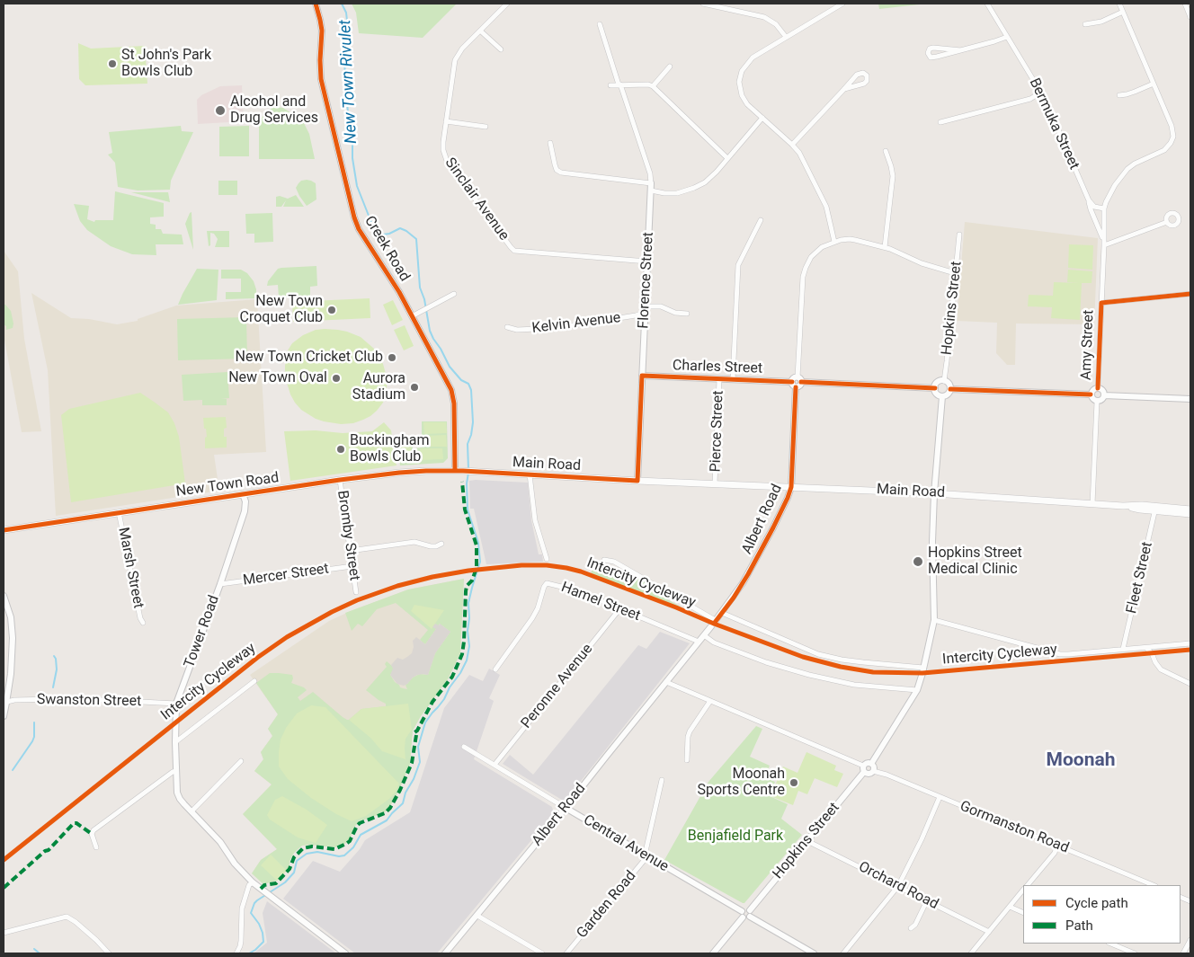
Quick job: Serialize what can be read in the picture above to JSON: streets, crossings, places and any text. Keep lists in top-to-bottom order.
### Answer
{
  "streets": {
    "main road": ["Main Road", "New Town Road"],
    "street": [
      "Bermuka Street",
      "Sinclair Avenue",
      "Creek Road",
      "Florence Street",
      "Hopkins Street",
      "Kelvin Avenue",
      "Amy Street",
      "Charles Street",
      "Pierce Street",
      "Albert Road",
      "Bromby Street",
      "Marsh Street",
      "Mercer Street",
      "Fleet Street",
      "Hamel Street",
      "Tower Road",
      "Peronne Avenue",
      "Swanston Street",
      "Gormanston Road",
      "Central Avenue",
      "Orchard Road",
      "Garden Road"
    ],
    "cycle path": ["Intercity Cycleway"]
  },
  "crossings": [
    ["Bermuka Street", "Amy Street"],
    ["Sinclair Avenue", "Florence Street"],
    ["Creek Road", "Main Road"],
    ["Creek Road", "New Town Road"],
    ["Florence Street", "Kelvin Avenue"],
    ["Florence Street", "Charles Street"],
    ["Florence Street", "Main Road"],
    ["Hopkins Street", "Gormanston Road"],
    ["Hopkins Street", "Orchard Road"],
    ["Amy Street", "Main Road"],
    ["Charles Street", "Pierce Street"],
    ["Charles Street", "Albert Road"],
    ["Pierce Street", "Main Road"],
    ["Main Road", "New Town Road"],
    ["Main Road", "Albert Road"],
    ["Main Road", "Fleet Street"],
    ["New Town Road", "Bromby Street"],
    ["New Town Road", "Marsh Street"],
    ["New Town Road", "Tower Road"],
    ["Albert Road", "Hamel Street"],
    ["Albert Road", "Central Avenue"],
    ["Bromby Street", "Mercer Street"],
    ["Mercer Street", "Tower Road"],
    ["Hamel Street", "Peronne Avenue"],
    ["Tower Road", "Swanston Street"],
    ["Peronne Avenue", "Central Avenue"],
    ["Central Avenue", "Garden Road"]
  ],
  "districts": ["Moonah"],
  "water": ["New Town Rivulet"],
  "parks": ["Benjafield Park"],
  "places": [
    "St John's Park Bowls Club",
    "Alcohol and Drug Services",
    "New Town Croquet Club",
    "New Town Cricket Club",
    "New Town Oval",
    "Aurora Stadium",
    "Buckingham Bowls Club",
    "Hopkins Street Medical Clinic",
    "Moonah Sports Centre"
  ],
  "legend": ["Cycle path", "Path"]
}
